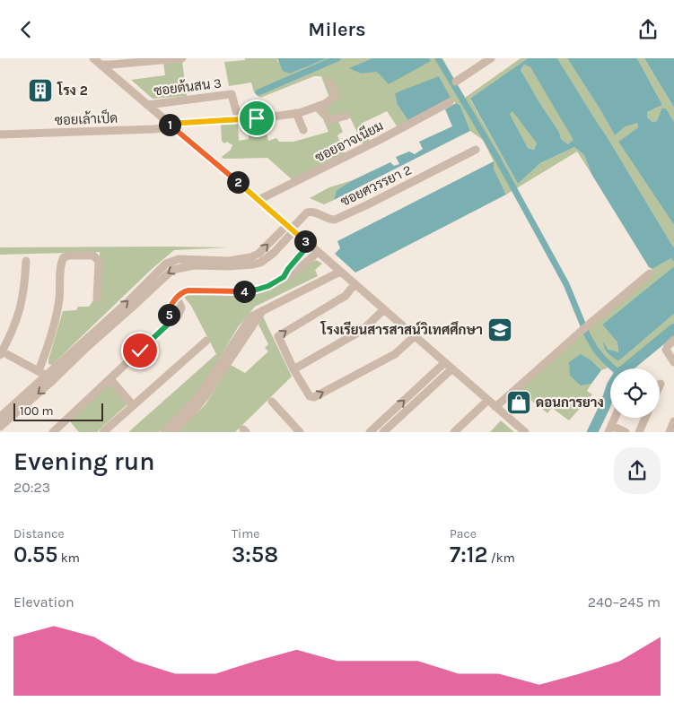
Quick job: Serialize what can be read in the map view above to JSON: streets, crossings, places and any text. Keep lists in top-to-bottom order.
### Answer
{
  "streets": {
    "street": [
      "ซอยต้นสน 3",
      "ซอยเล้าเป็ด",
      "ซอยอาจเนียม",
      "ซอยศวรรยา 2"
    ]
  },
  "crossings": [
    ["ซอยต้นสน 3", "ซอยเล้าเป็ด"]
  ],
  "places": {
    "building": ["โรง 2"],
    "school or university": ["โรงเรียนสารสาสน์วิเทศศึกษา"],
    "shop": ["ดอนการยาง"]
  },
  "scale_bar": "100 m",
  "page": {
    "header": "Milers",
    "pins": [
      "1",
      "2",
      "3",
      "4",
      "5"
    ],
    "scale": "100 m",
    "heading": ["Evening run", "20:23"],
    "stats": [
      ["Distance", "0.55 km"],
      ["Time", "3:58"],
      ["Pace", "7:12 /km"]
    ],
    "chart": ["Elevation", "240–245 m"]
  }
}
